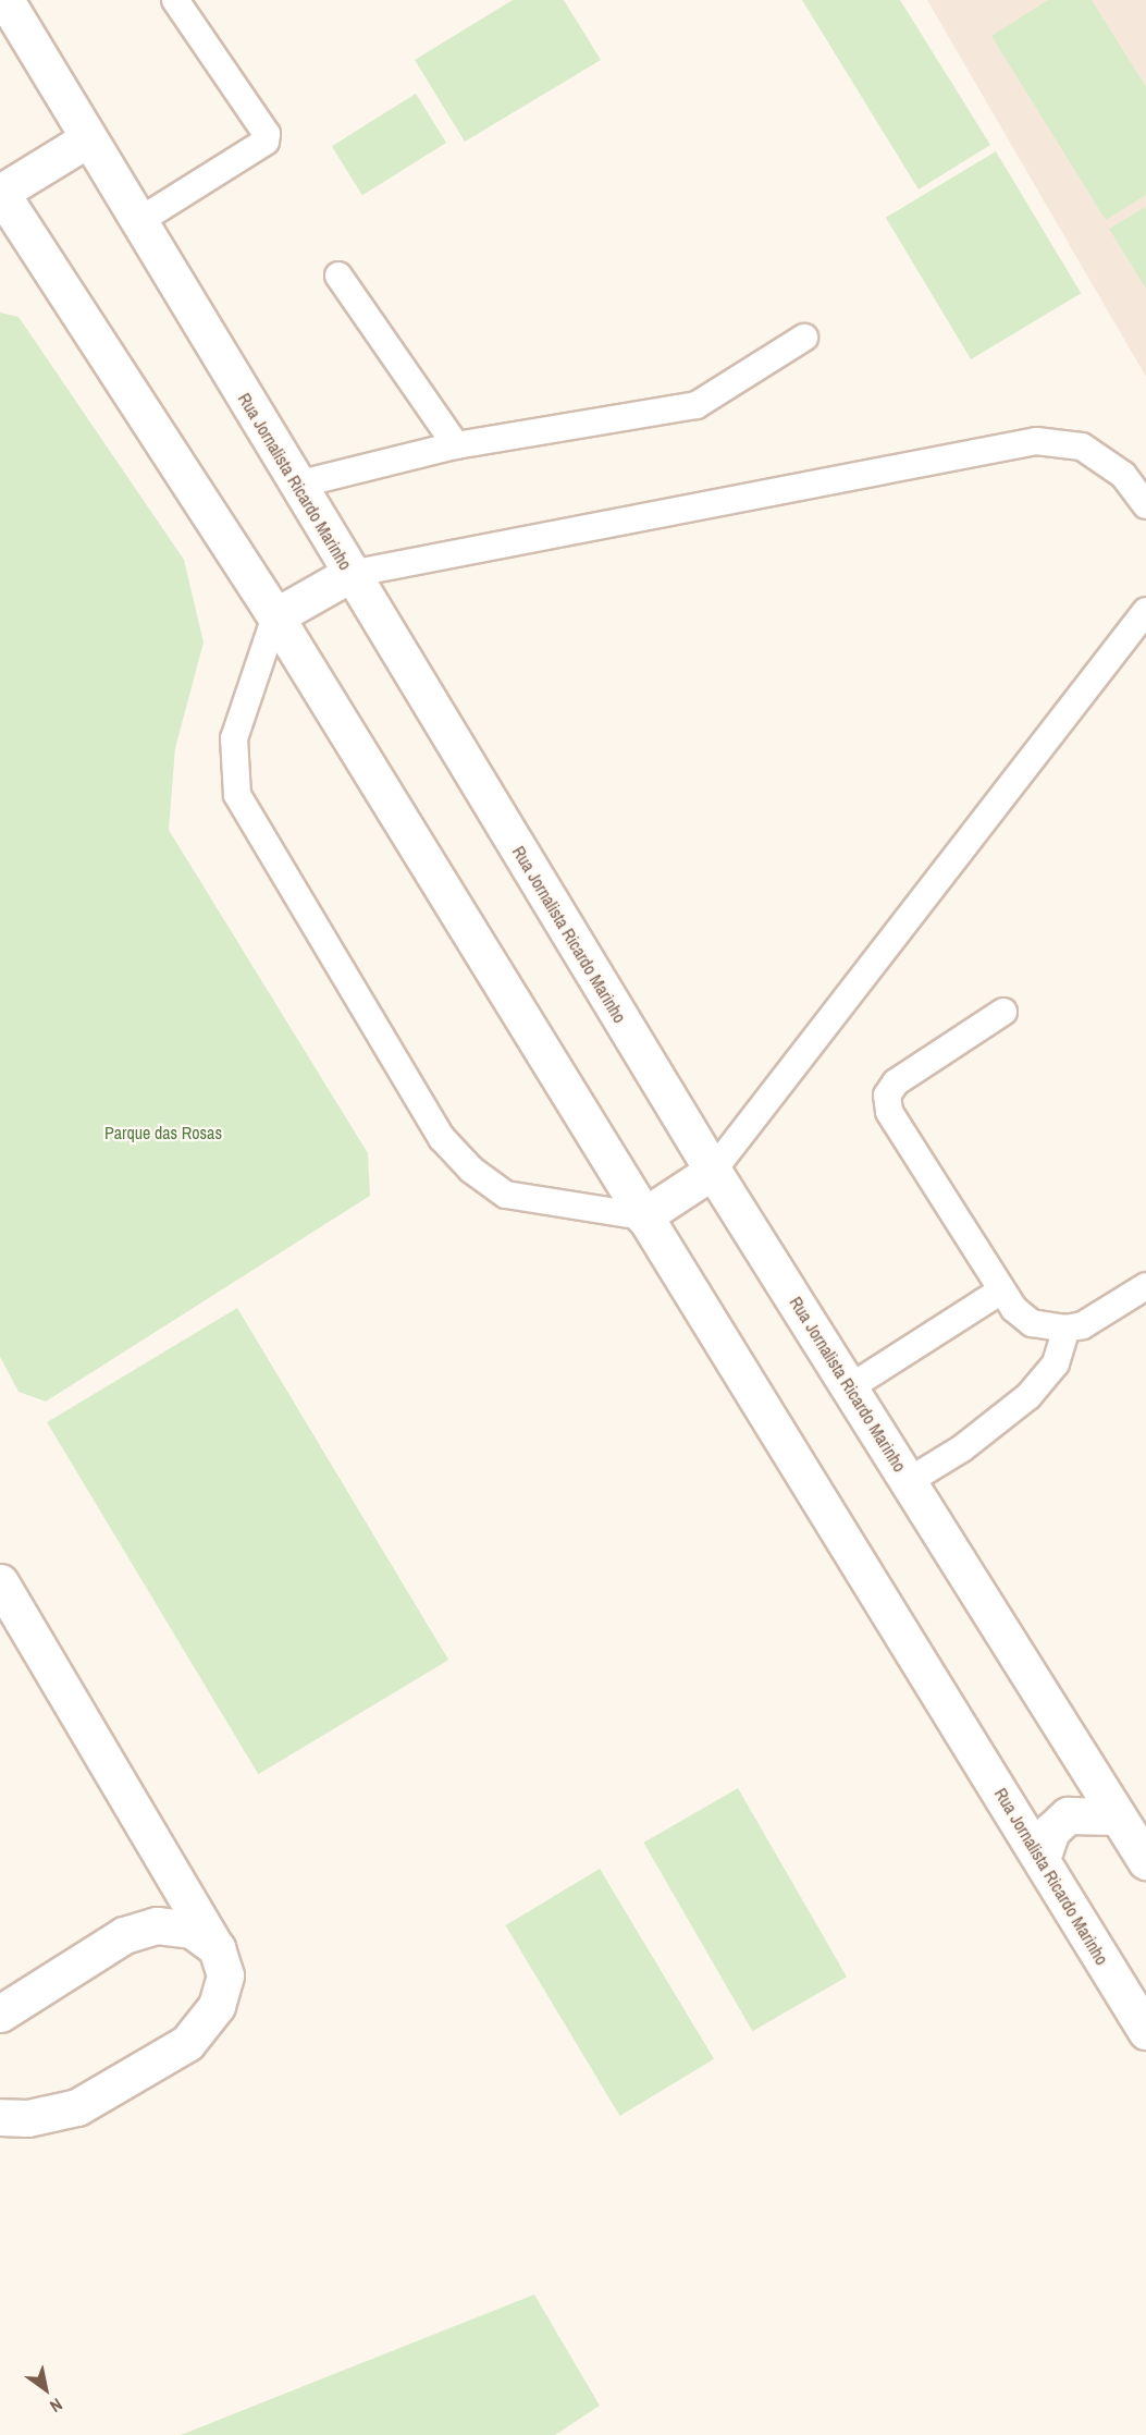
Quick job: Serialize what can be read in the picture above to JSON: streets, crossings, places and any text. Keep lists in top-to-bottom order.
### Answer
{
  "streets": {
    "street": ["Rua Jornalista Ricardo Marinho"]
  },
  "parks": ["Parque das Rosas"],
  "north": "bottom right"
}
